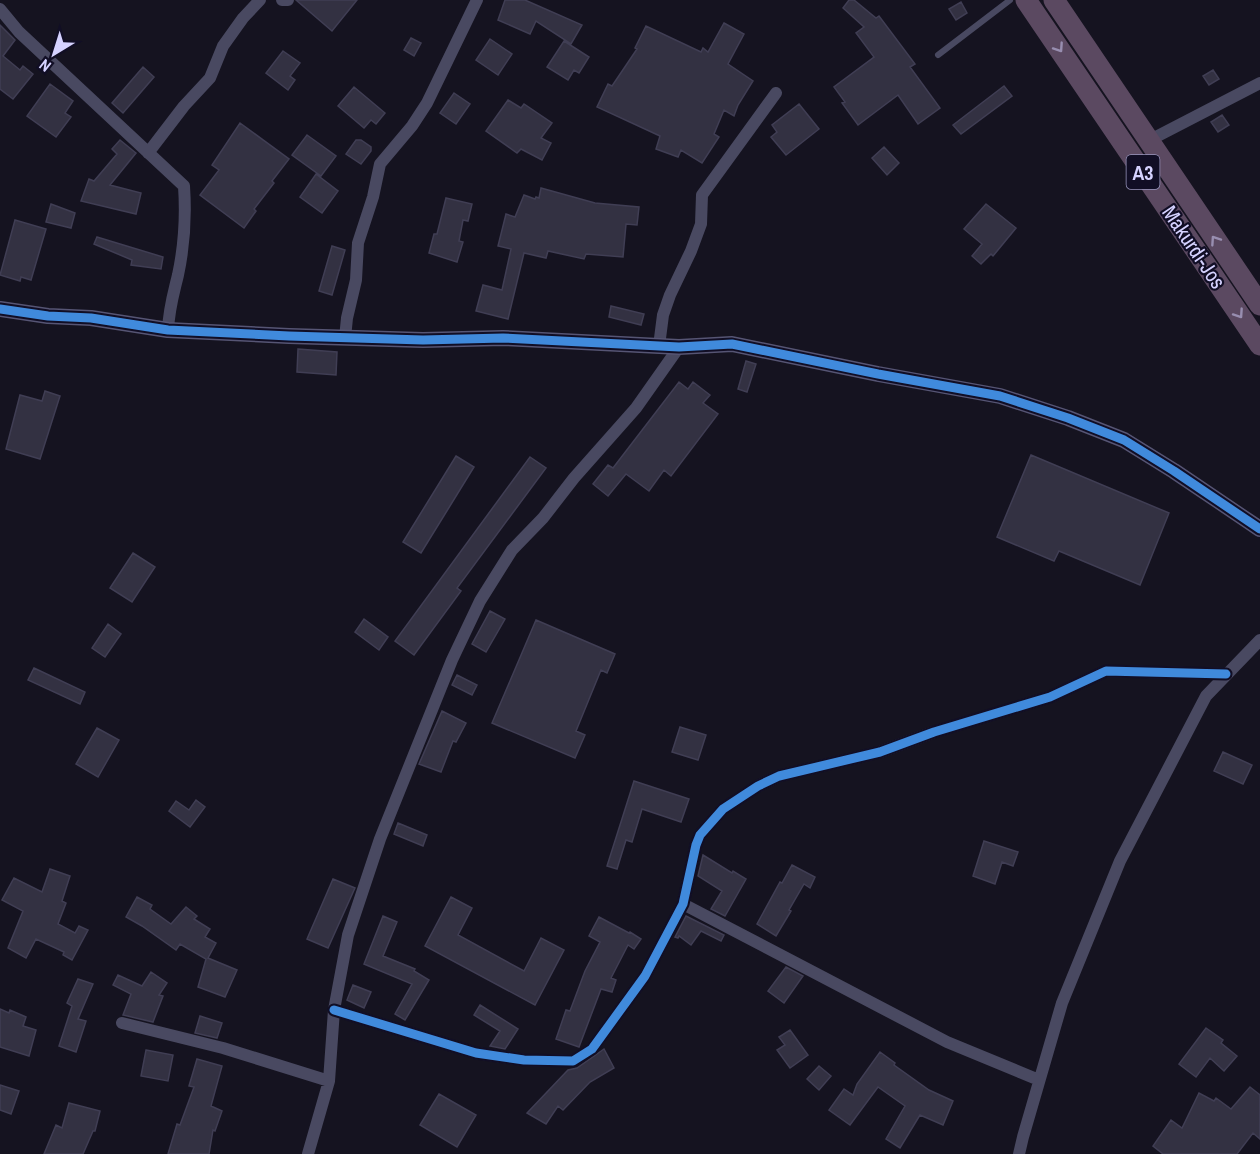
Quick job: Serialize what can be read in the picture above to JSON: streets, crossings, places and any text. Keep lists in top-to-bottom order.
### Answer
{
  "streets": {
    "highway": ["A3", "Makurdi-Jos"]
  },
  "north": "bottom left"
}
